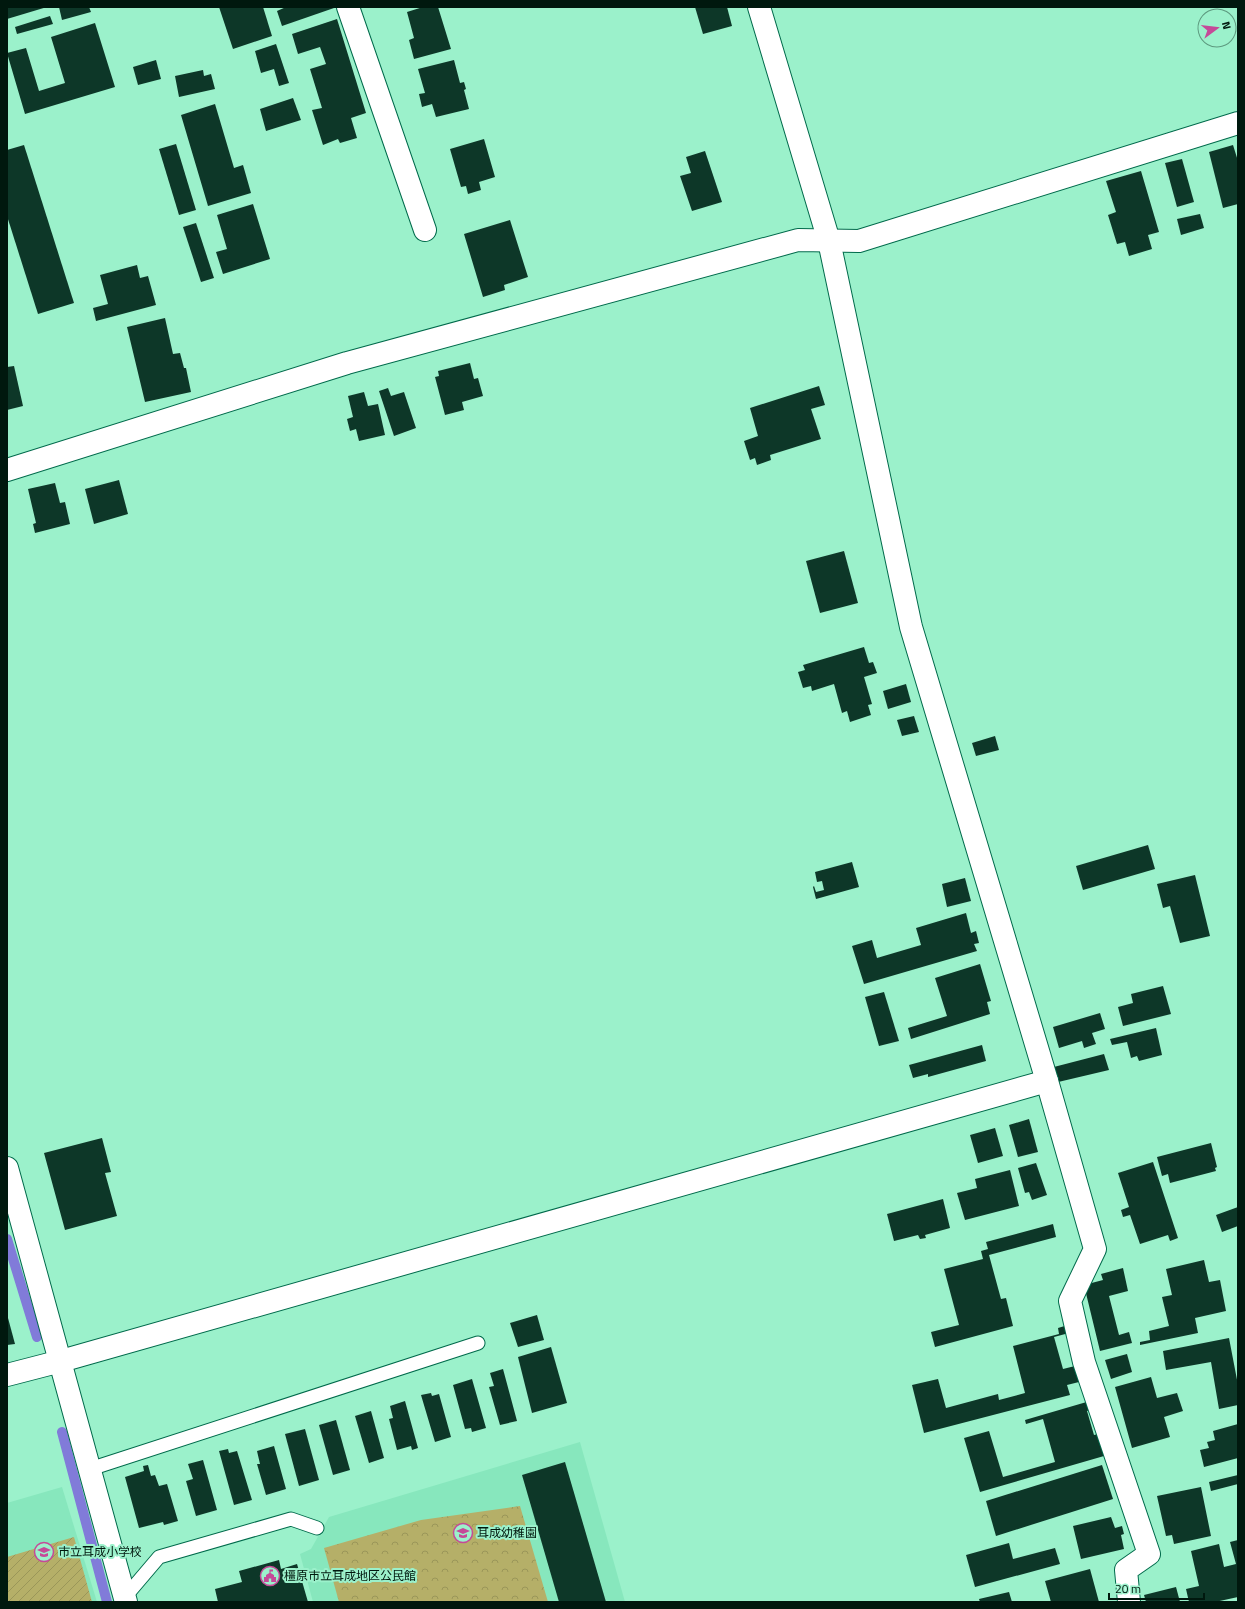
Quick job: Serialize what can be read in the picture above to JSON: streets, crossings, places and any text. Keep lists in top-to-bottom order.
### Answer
{
  "places": {
    "school or university": ["耳成幼稚園", "市立耳成小学校"],
    "public building": ["橿原市立耳成地区公民館"]
  },
  "scale_bar": "20 m",
  "north": "right"
}
